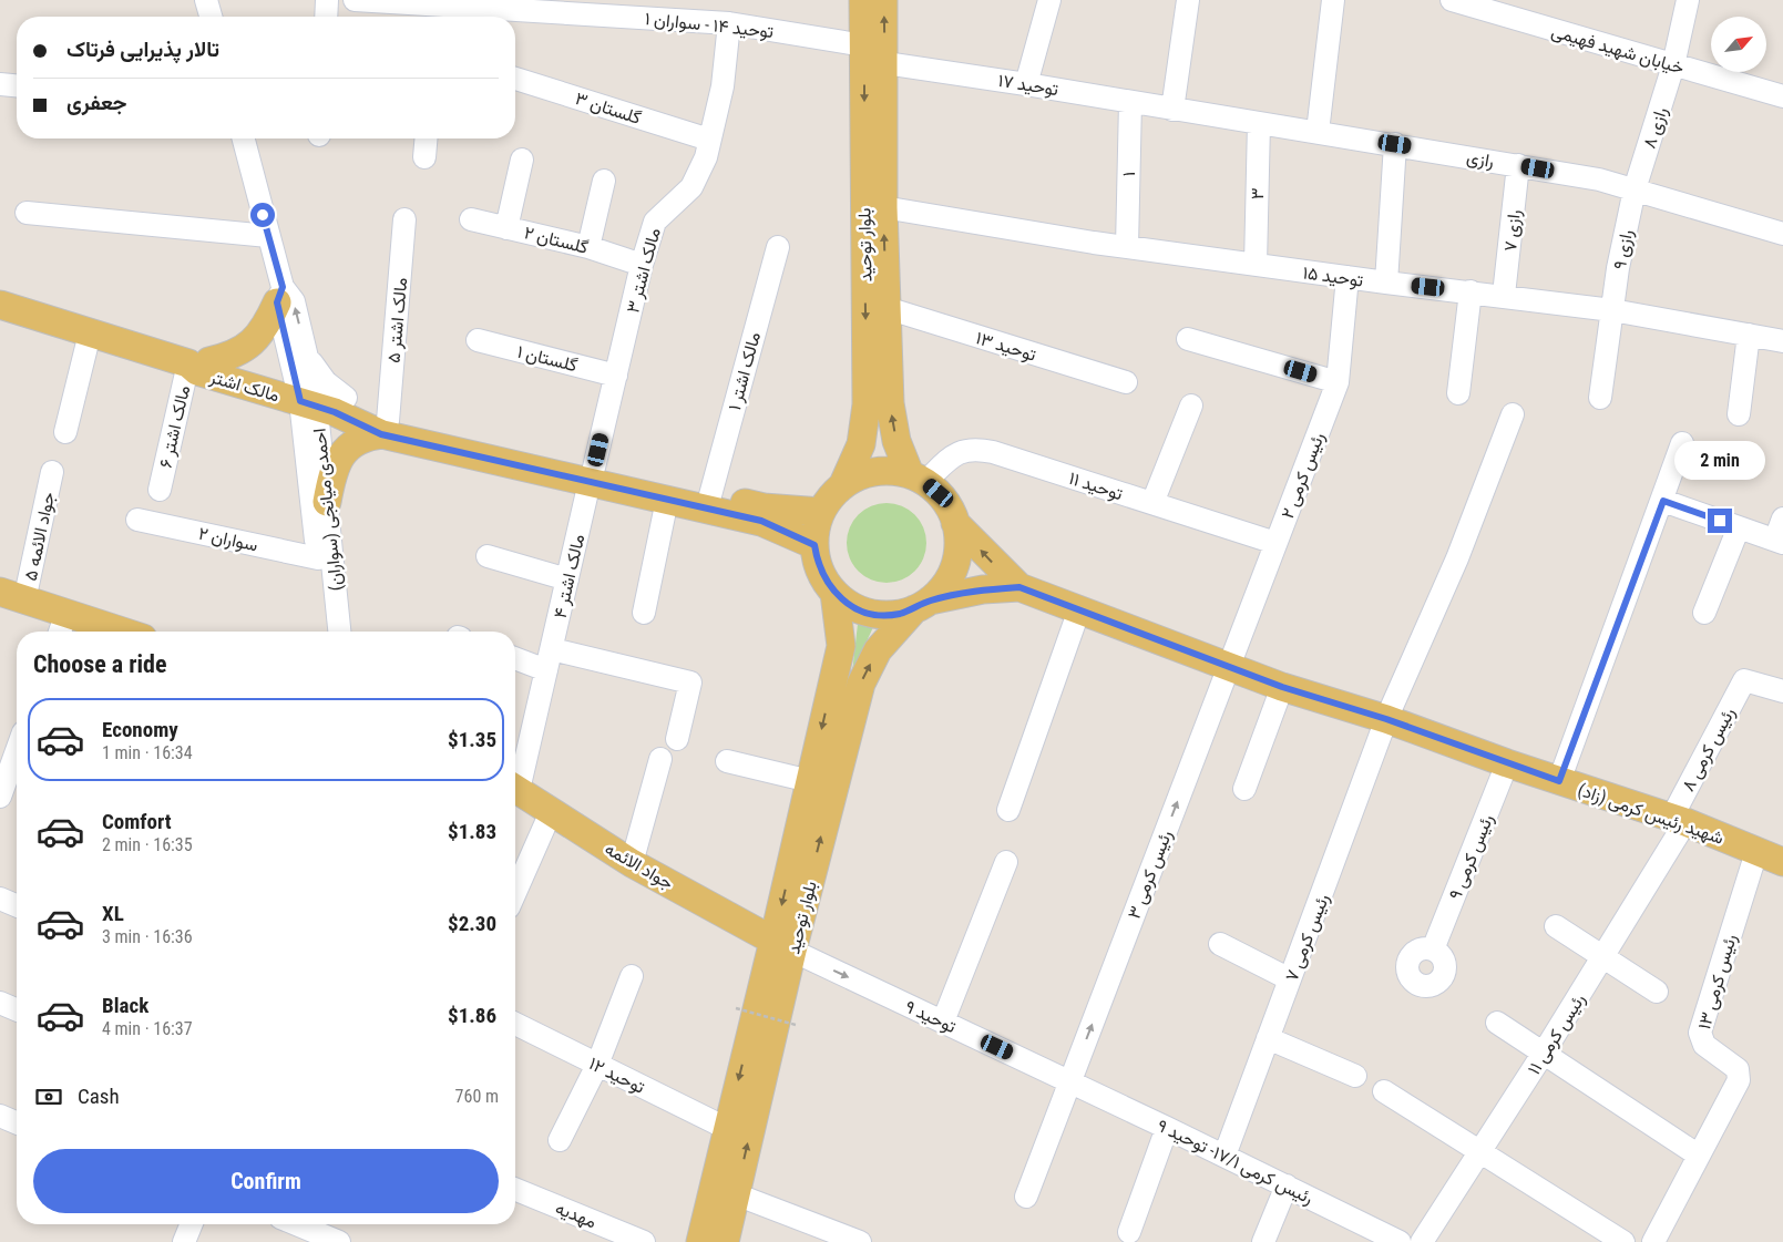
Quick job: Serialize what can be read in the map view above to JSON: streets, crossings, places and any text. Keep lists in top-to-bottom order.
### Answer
{
  "streets": {
    "main road": [
      "بلوار توحید",
      "مالک اشتر",
      "شهید رئیس کرمی (زاد)",
      "جواد الائمه"
    ],
    "street": [
      "توحید ۱۴ - سواران ۱",
      "خیابان شهید فهیمی",
      "توحید ۱۷",
      "گلستان ۳",
      "رازی ۸",
      "رازی",
      "۱",
      "۳",
      "رازی ۷",
      "گلستان ۲",
      "رازی ۹",
      "مالک اشتر ۳",
      "توحید ۱۵",
      "مالک اشتر ۵",
      "توحید ۱۳",
      "گلستان ۱",
      "مالک اشتر ۱",
      "مالک اشتر ۶",
      "رئیس کرمی ۲",
      "توحید ۱۱",
      "احمدی میانجی (سواران)",
      "جواد الائمه ۵",
      "سواران ۲",
      "مالک اشتر ۴",
      "رئیس کرمی ۸",
      "رئیس کرمی ۹",
      "رئیس کرمی ۳",
      "رئیس کرمی ۷",
      "رئیس کرمی ۱۳",
      "توحید ۹",
      "رئیس کرمی ۱۱",
      "توحید ۱۲",
      "رئیس کرمی ۱۷/۱- توحید ۹",
      "مهدیه"
    ]
  },
  "crossings": [
    ["توحید ۱۴ - سواران ۱", "توحید ۱۷"],
    ["توحید ۱۴ - سواران ۱", "بلوار توحید"],
    ["توحید ۱۴ - سواران ۱", "مالک اشتر ۳"],
    ["خیابان شهید فهیمی", "رازی ۸"],
    ["توحید ۱۷", "رازی"],
    ["توحید ۱۷", "۱"],
    ["توحید ۱۷", "بلوار توحید"],
    ["گلستان ۳", "مالک اشتر ۳"],
    ["رازی ۸", "رازی"],
    ["رازی ۸", "رازی ۹"],
    ["رازی", "۳"],
    ["رازی", "رازی ۷"],
    ["رازی", "رازی ۹"],
    ["۱", "توحید ۱۵"],
    ["۳", "توحید ۱۵"],
    ["رازی ۷", "توحید ۱۵"],
    ["گلستان ۲", "مالک اشتر ۳"],
    ["بلوار توحید", "توحید ۱۵"],
    ["بلوار توحید", "توحید ۱۳"],
    ["بلوار توحید", "مالک اشتر"],
    ["بلوار توحید", "توحید ۱۱"],
    ["بلوار توحید", "جواد الائمه"],
    ["بلوار توحید", "توحید ۹"],
    ["بلوار توحید", "توحید ۱۲"],
    ["رازی ۹", "توحید ۱۵"],
    ["مالک اشتر ۳", "گلستان ۱"],
    ["مالک اشتر ۳", "مالک اشتر"],
    ["مالک اشتر ۳", "مالک اشتر ۴"],
    ["توحید ۱۵", "رئیس کرمی ۲"],
    ["مالک اشتر ۵", "مالک اشتر"],
    ["مالک اشتر ۱", "مالک اشتر"],
    ["مالک اشتر", "مالک اشتر ۶"],
    ["مالک اشتر", "توحید ۱۱"],
    ["مالک اشتر", "احمدی میانجی (سواران)"],
    ["مالک اشتر", "مالک اشتر ۴"],
    ["رئیس کرمی ۲", "توحید ۱۱"],
    ["رئیس کرمی ۲", "شهید رئیس کرمی (زاد)"],
    ["رئیس کرمی ۲", "رئیس کرمی ۳"],
    ["احمدی میانجی (سواران)", "سواران ۲"],
    ["رئیس کرمی ۸", "شهید رئیس کرمی (زاد)"],
    ["رئیس کرمی ۸", "رئیس کرمی ۱۱"],
    ["شهید رئیس کرمی (زاد)", "رئیس کرمی ۹"],
    ["شهید رئیس کرمی (زاد)", "رئیس کرمی ۳"],
    ["شهید رئیس کرمی (زاد)", "رئیس کرمی ۷"],
    ["شهید رئیس کرمی (زاد)", "رئیس کرمی ۱۳"],
    ["شهید رئیس کرمی (زاد)", "رئیس کرمی ۱۱"],
    ["جواد الائمه", "توحید ۹"],
    ["رئیس کرمی ۳", "توحید ۹"],
    ["رئیس کرمی ۳", "رئیس کرمی ۱۷/۱- توحید ۹"],
    ["رئیس کرمی ۷", "رئیس کرمی ۱۷/۱- توحید ۹"],
    ["توحید ۹", "رئیس کرمی ۱۷/۱- توحید ۹"]
  ],
  "one_way": ["توحید ۹"],
  "north": "top right",
  "page": {
    "banner": ["تالار پذیرایی فرتاک", "جعفری"],
    "bubble": "2 min",
    "heading": "Choose a ride",
    "list": [
      {
        "name": "Economy",
        "note": "1 min · 16:34",
        "value": "$1.35"
      },
      {
        "name": "Comfort",
        "note": "2 min · 16:35",
        "value": "$1.83"
      },
      {
        "name": "XL",
        "note": "3 min · 16:36",
        "value": "$2.30"
      },
      {
        "name": "Black",
        "note": "4 min · 16:37",
        "value": "$1.86"
      }
    ],
    "pay": ["Cash", "760 m"],
    "buttons": "Confirm"
  }
}
